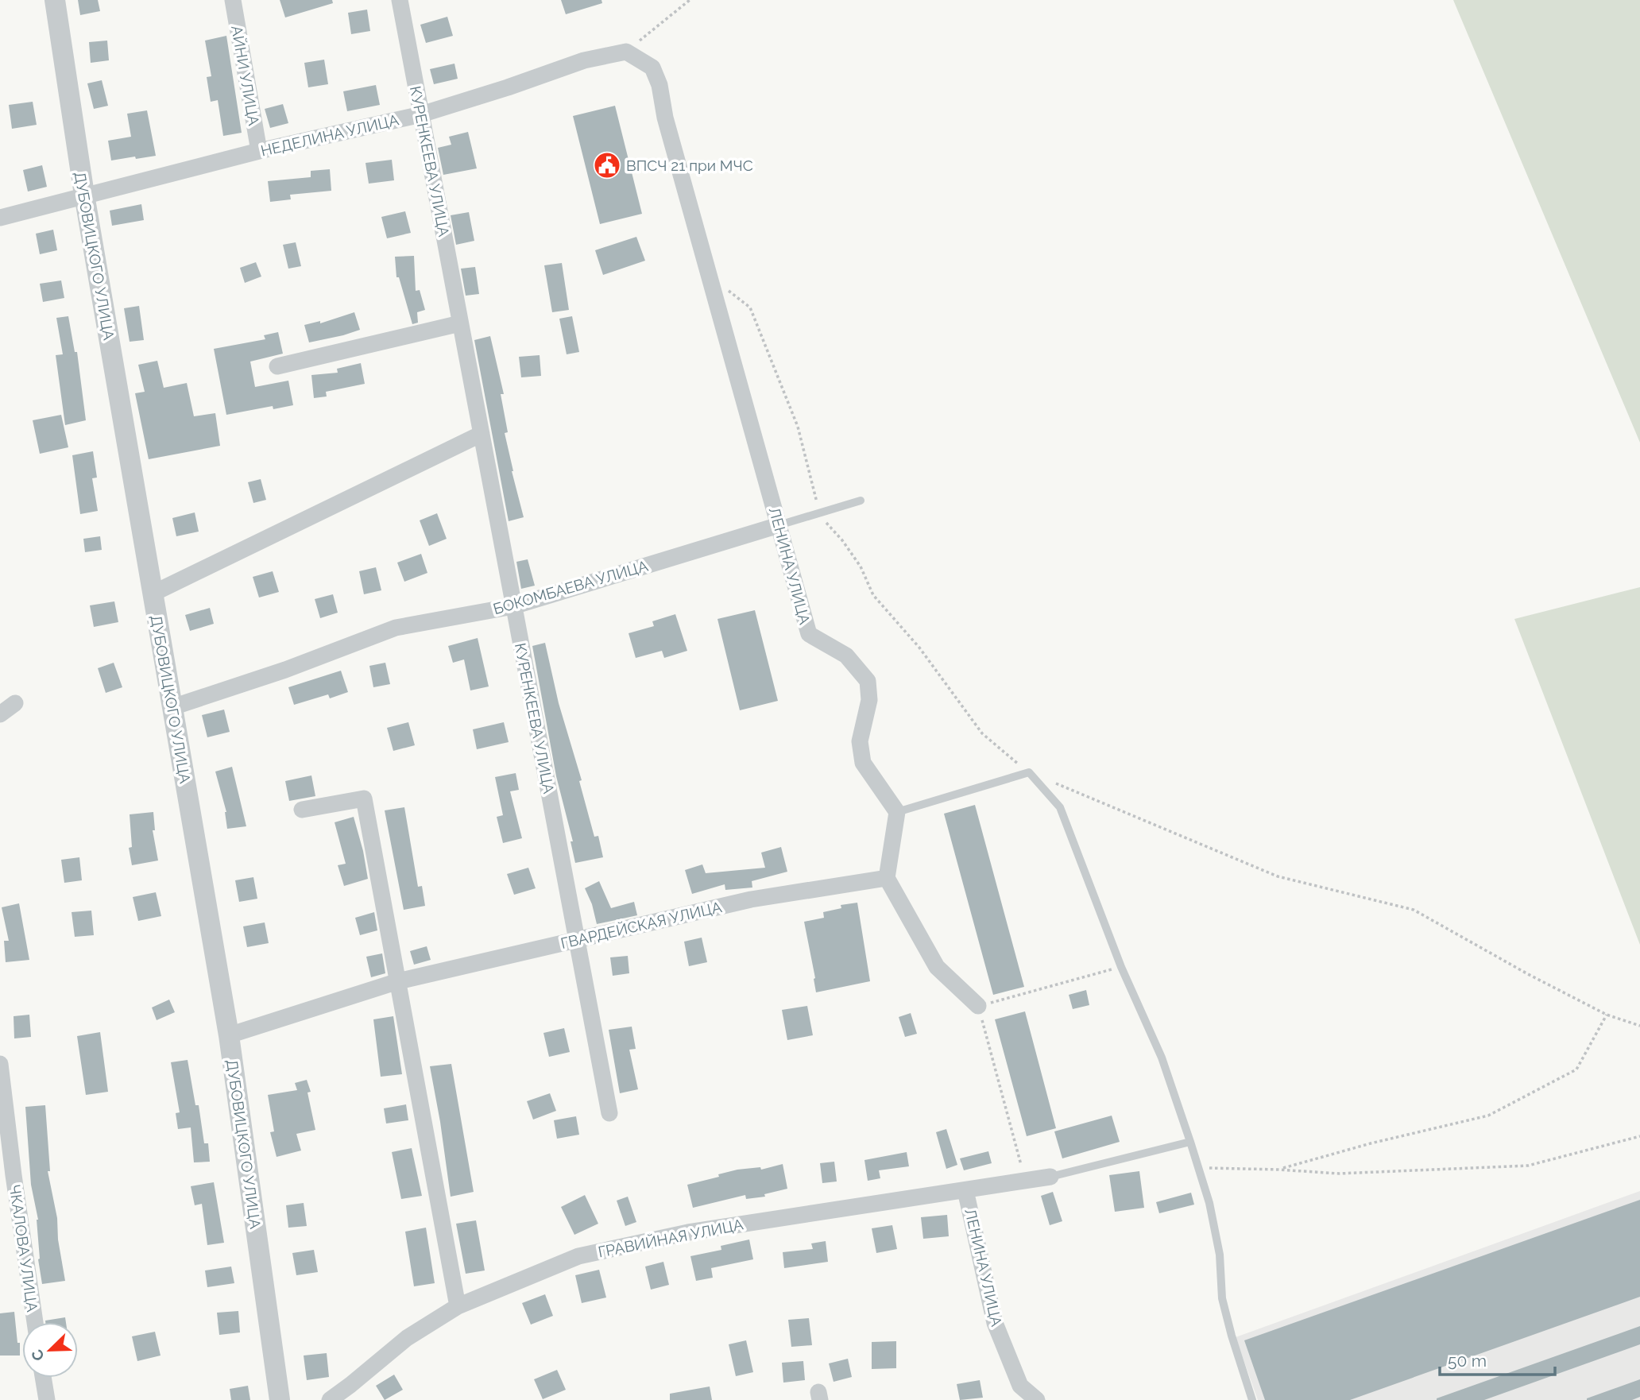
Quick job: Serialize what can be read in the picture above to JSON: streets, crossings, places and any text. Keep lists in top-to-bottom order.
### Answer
{
  "streets": {
    "street": [
      "АЙНИ УЛИЦА",
      "НЕДЕЛИНА УЛИЦА",
      "КУРЕНКЕЕВА УЛИЦА",
      "ДУБОВИЦКОГО УЛИЦА",
      "ЛЕНИНА УЛИЦА",
      "БОКОМБАЕВА УЛИЦА",
      "ГВАРДЕЙСКАЯ УЛИЦА",
      "ГРАВИЙНАЯ УЛИЦА",
      "ЧКАЛОВА УЛИЦА"
    ]
  },
  "crossings": [
    ["АЙНИ УЛИЦА", "НЕДЕЛИНА УЛИЦА"],
    ["НЕДЕЛИНА УЛИЦА", "КУРЕНКЕЕВА УЛИЦА"],
    ["НЕДЕЛИНА УЛИЦА", "ДУБОВИЦКОГО УЛИЦА"],
    ["НЕДЕЛИНА УЛИЦА", "ЛЕНИНА УЛИЦА"],
    ["КУРЕНКЕЕВА УЛИЦА", "БОКОМБАЕВА УЛИЦА"],
    ["КУРЕНКЕЕВА УЛИЦА", "ГВАРДЕЙСКАЯ УЛИЦА"],
    ["ДУБОВИЦКОГО УЛИЦА", "БОКОМБАЕВА УЛИЦА"],
    ["ДУБОВИЦКОГО УЛИЦА", "ГВАРДЕЙСКАЯ УЛИЦА"],
    ["ЛЕНИНА УЛИЦА", "БОКОМБАЕВА УЛИЦА"],
    ["ЛЕНИНА УЛИЦА", "ГРАВИЙНАЯ УЛИЦА"]
  ],
  "places": {
    "public building": ["ВПСЧ 21 при МЧС"]
  },
  "scale_bar": "50 m",
  "north": "bottom left"
}
